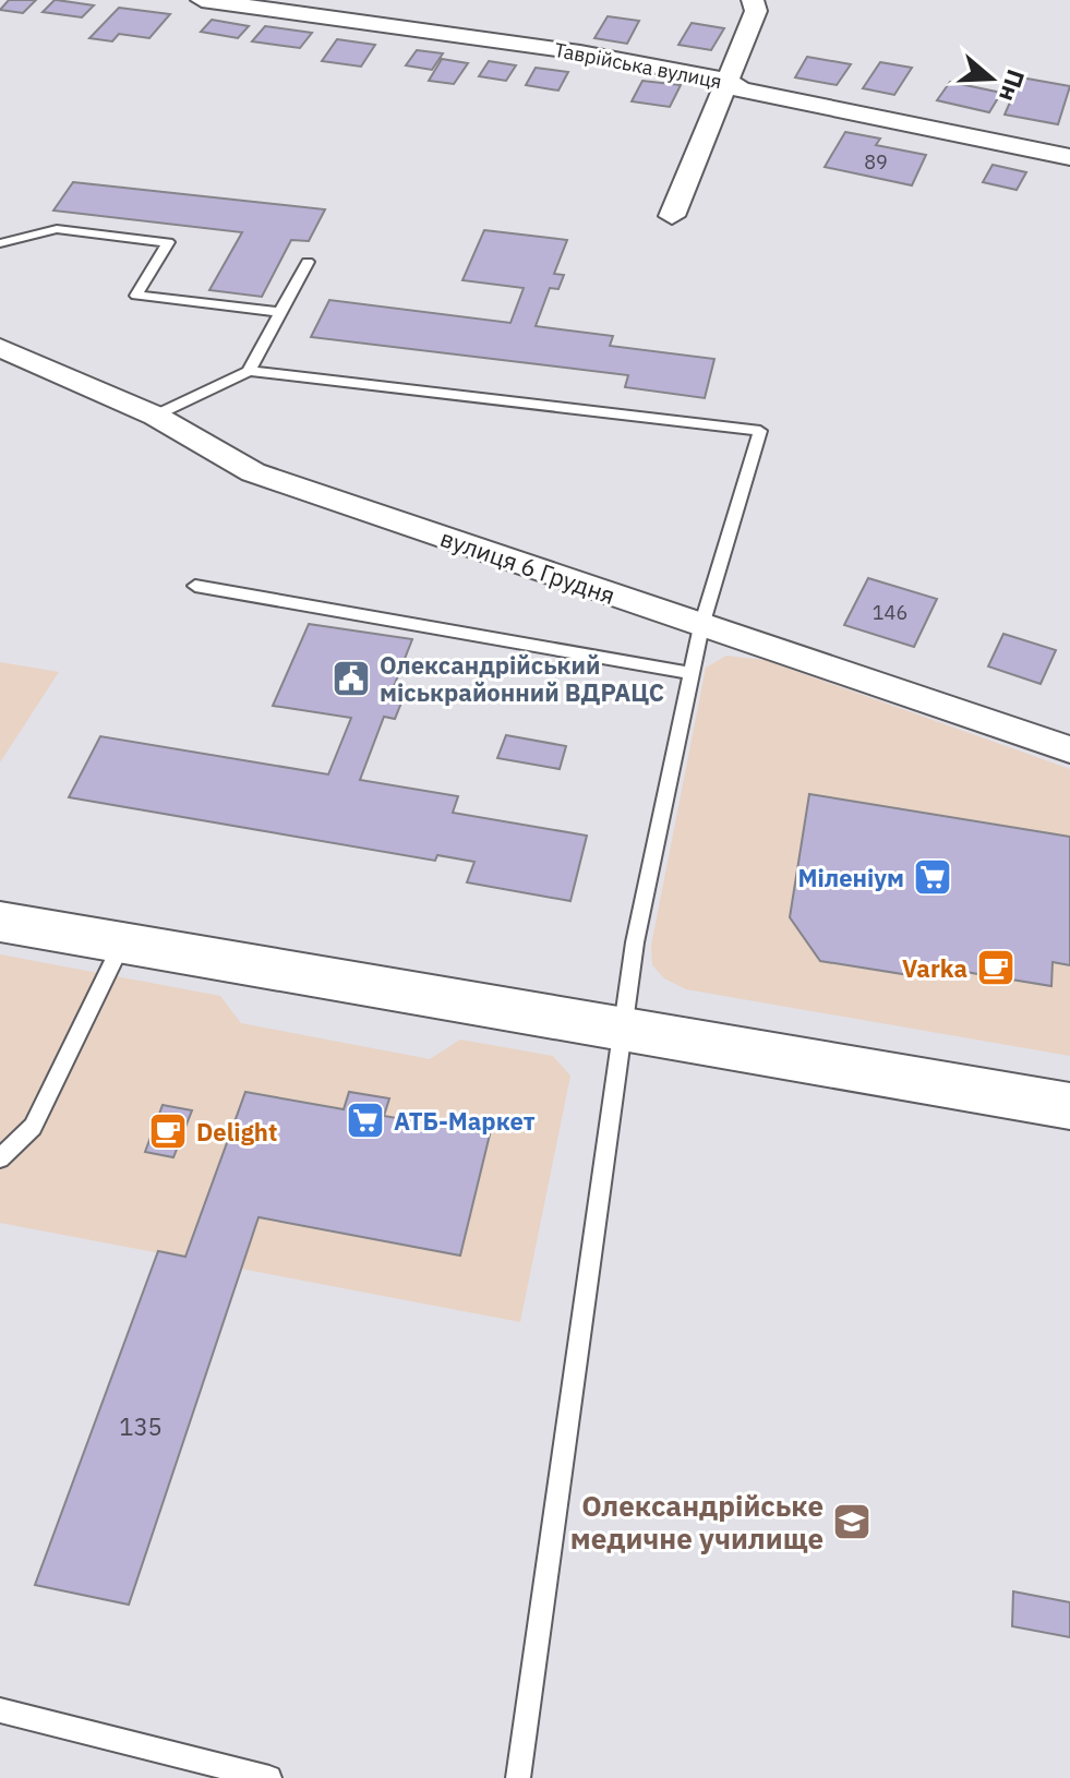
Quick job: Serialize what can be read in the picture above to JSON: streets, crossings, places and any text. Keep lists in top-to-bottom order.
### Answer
{
  "streets": {
    "street": ["Таврійська вулиця", "вулиця 6 Грудня"]
  },
  "places": {
    "public building": ["Олександрійський міськрайонний ВДРАЦС"],
    "supermarket": ["Міленіум", "АТБ-Маркет"],
    "cafe": ["Varka", "Delight"],
    "school or university": ["Олександрійське медичне училище"]
  },
  "house_numbers": ["89", "146", "135"],
  "north": "right"
}
